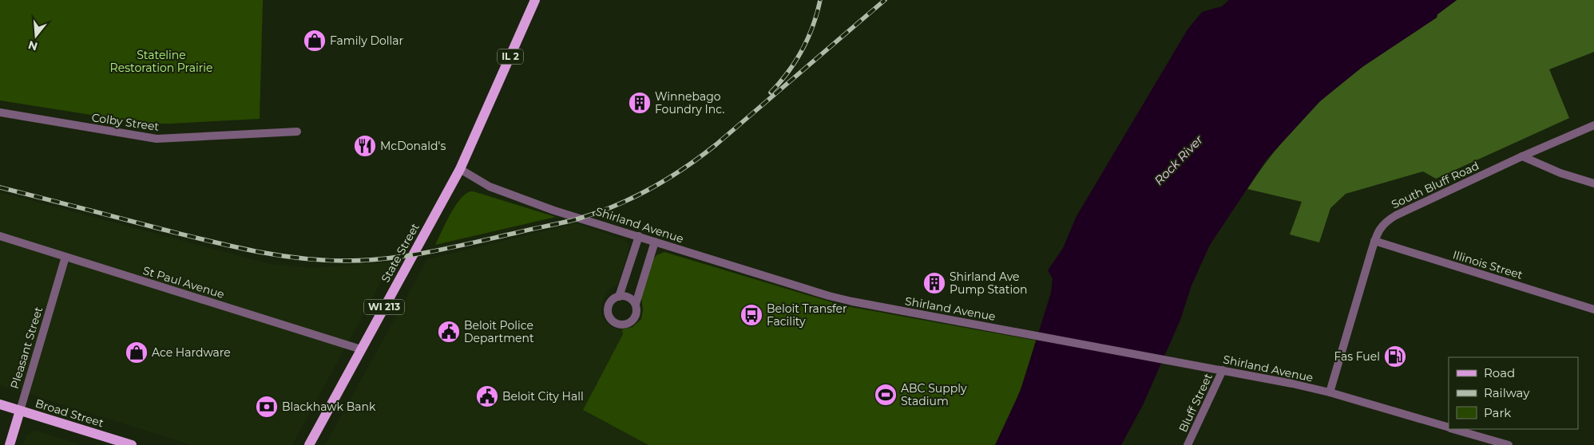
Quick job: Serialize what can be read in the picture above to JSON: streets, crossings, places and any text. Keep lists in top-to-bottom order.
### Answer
{
  "streets": {
    "main road": [
      "IL 2",
      "State Street",
      "WI 213",
      "Pleasant Street",
      "Broad Street"
    ],
    "street": [
      "Colby Street",
      "South Bluff Road",
      "Shirland Avenue",
      "Illinois Street",
      "St Paul Avenue",
      "Bluff Street"
    ]
  },
  "crossings": [
    ["IL 2", "State Street"],
    ["South Bluff Road", "Shirland Avenue"],
    ["South Bluff Road", "Illinois Street"],
    ["Shirland Avenue", "State Street"],
    ["Shirland Avenue", "Bluff Street"],
    ["State Street", "St Paul Avenue"],
    ["St Paul Avenue", "Pleasant Street"],
    ["Pleasant Street", "Broad Street"]
  ],
  "water": ["Rock River"],
  "parks": ["Stateline Restoration Prairie"],
  "places": {
    "shop": ["Family Dollar", "Ace Hardware"],
    "building": ["Winnebago Foundry Inc.", "Shirland Ave Pump Station"],
    "restaurant": ["McDonald's"],
    "bus stop": ["Beloit Transfer Facility"],
    "public building": ["Beloit Police Department", "Beloit City Hall"],
    "fuel station": ["Fas Fuel"],
    "sports": ["ABC Supply Stadium"],
    "bank": ["Blackhawk Bank"]
  },
  "legend": ["Road", "Railway", "Park"],
  "north": "bottom"
}
